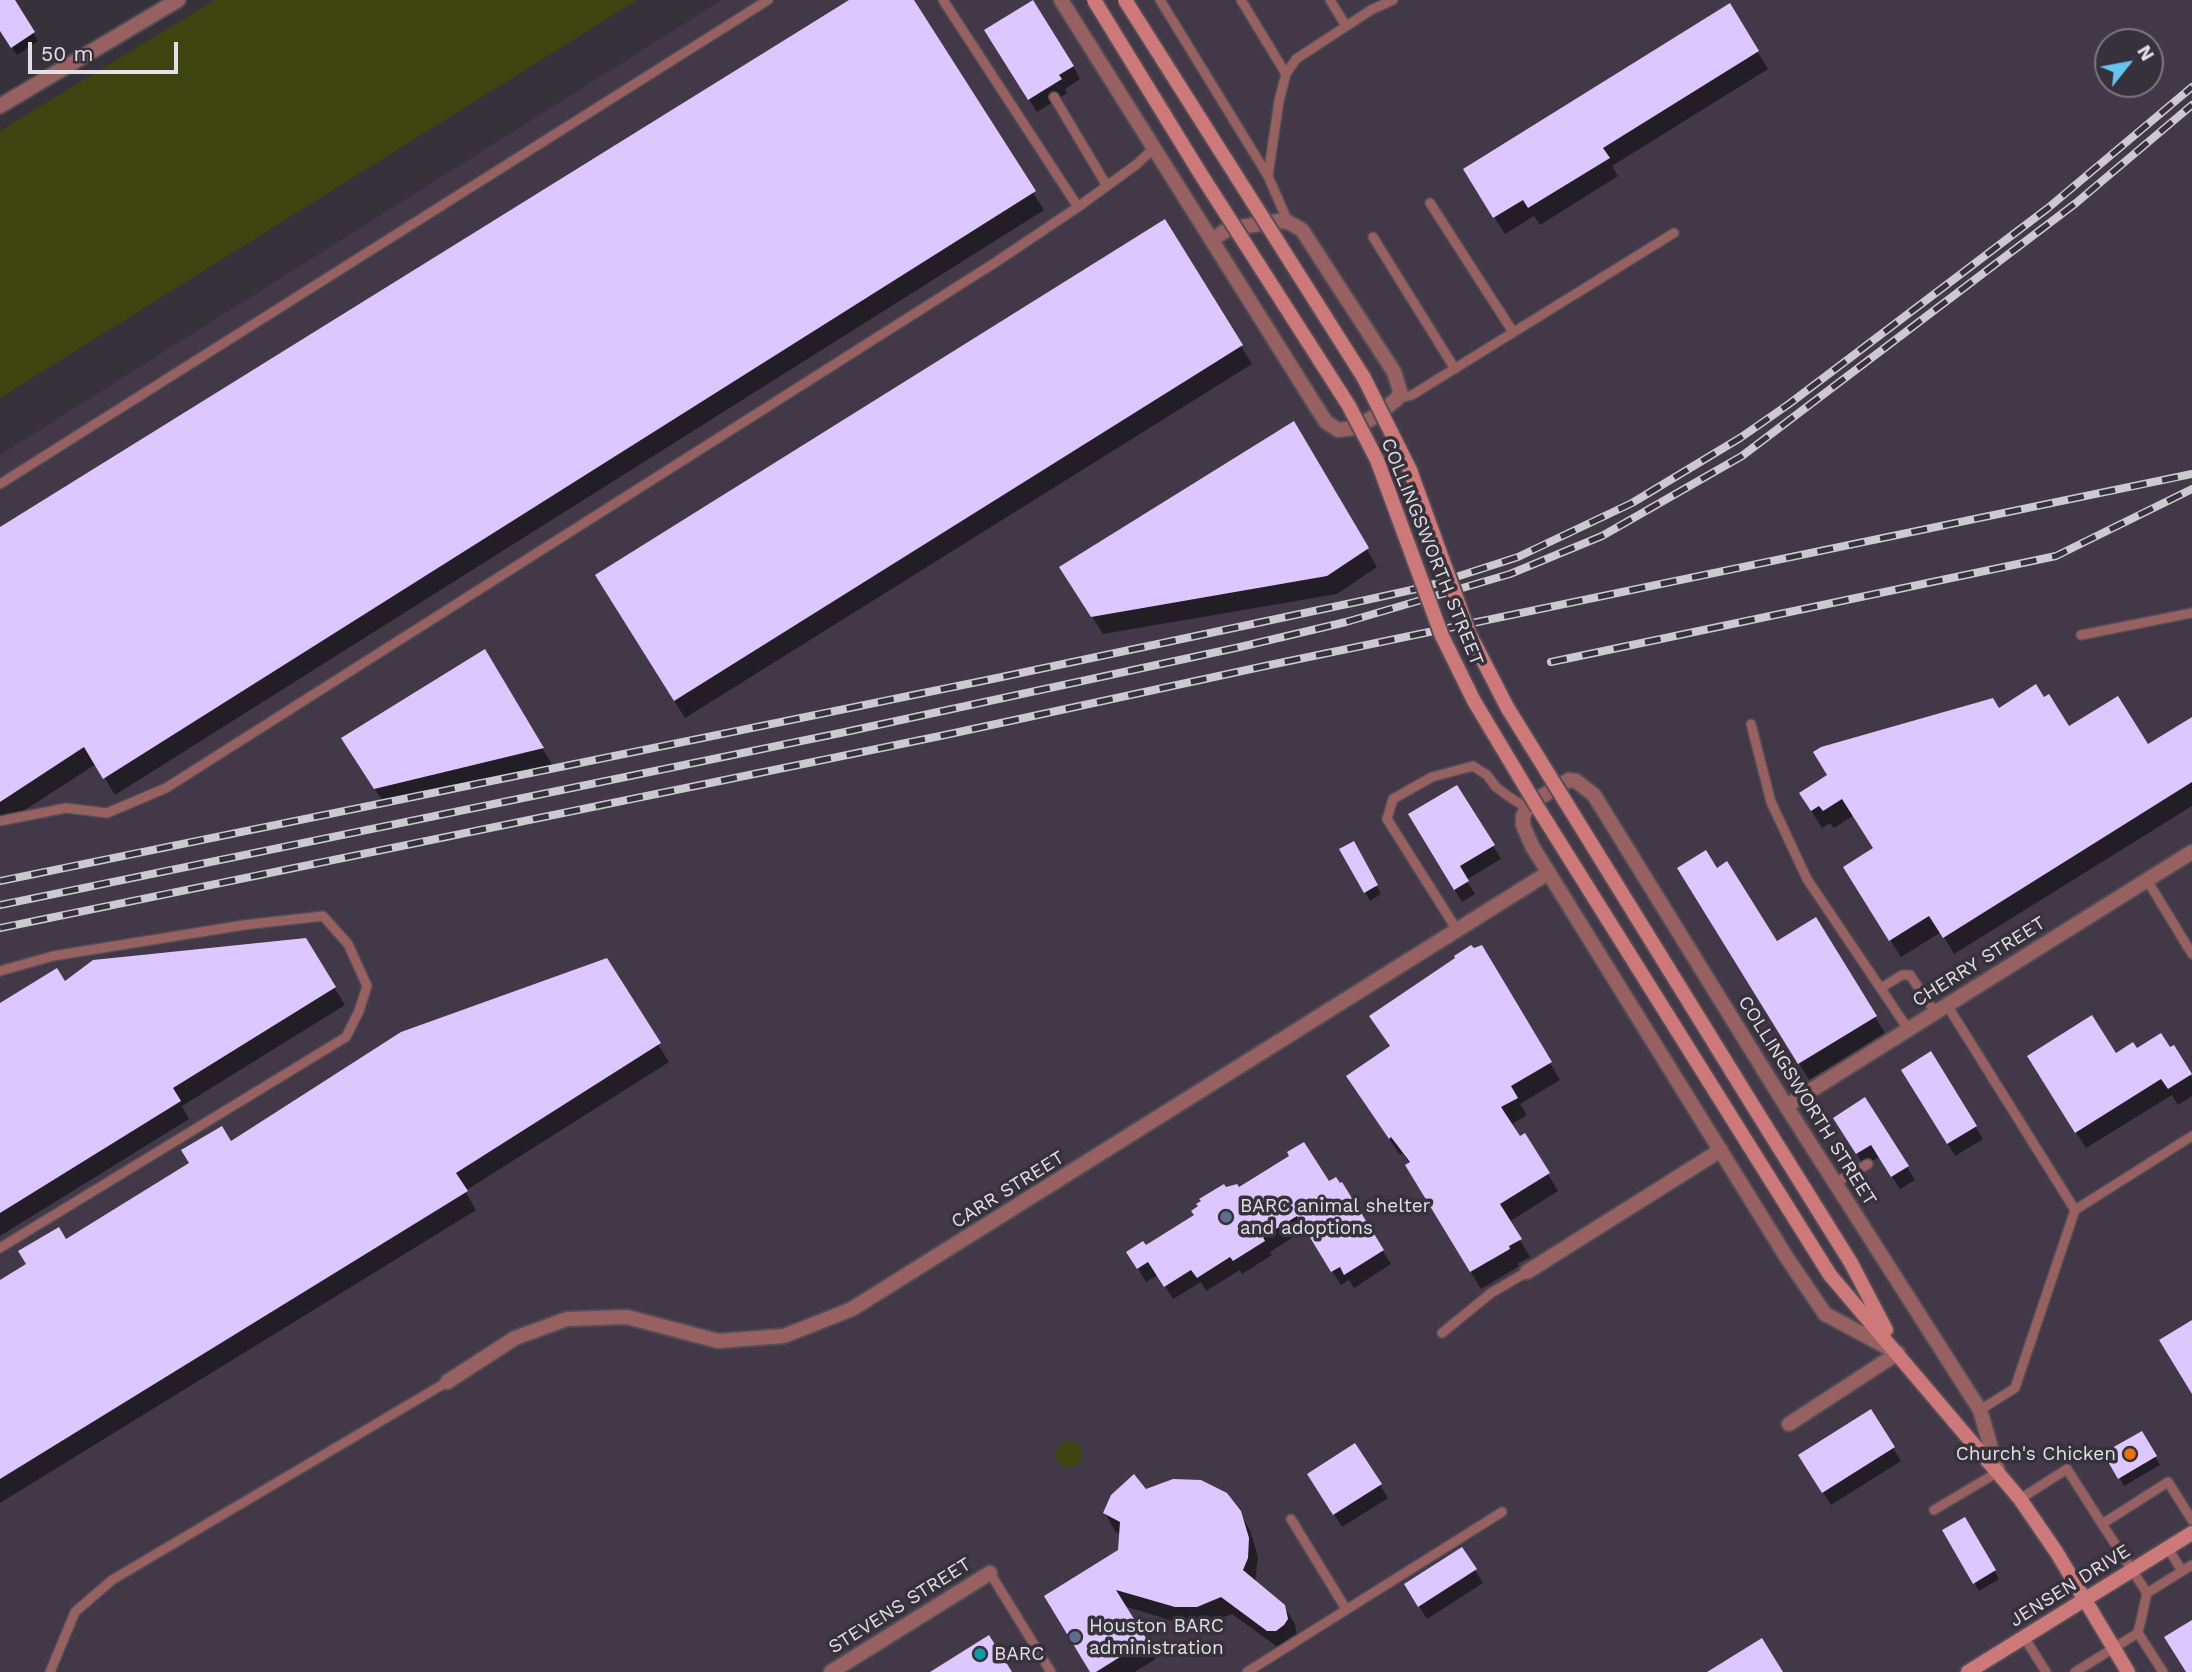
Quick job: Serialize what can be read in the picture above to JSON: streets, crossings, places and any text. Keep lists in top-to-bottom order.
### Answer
{
  "streets": {
    "main road": ["COLLINGSWORTH STREET", "JENSEN DRIVE"],
    "street": ["CHERRY STREET", "CARR STREET", "STEVENS STREET"]
  },
  "crossings": [
    ["COLLINGSWORTH STREET", "CHERRY STREET"],
    ["COLLINGSWORTH STREET", "CARR STREET"],
    ["COLLINGSWORTH STREET", "JENSEN DRIVE"]
  ],
  "places": [
    "BARC animal shelter and adoptions",
    "Church's Chicken",
    "Houston BARC administration",
    "BARC"
  ],
  "scale_bar": "50 m",
  "north": "top right"
}
